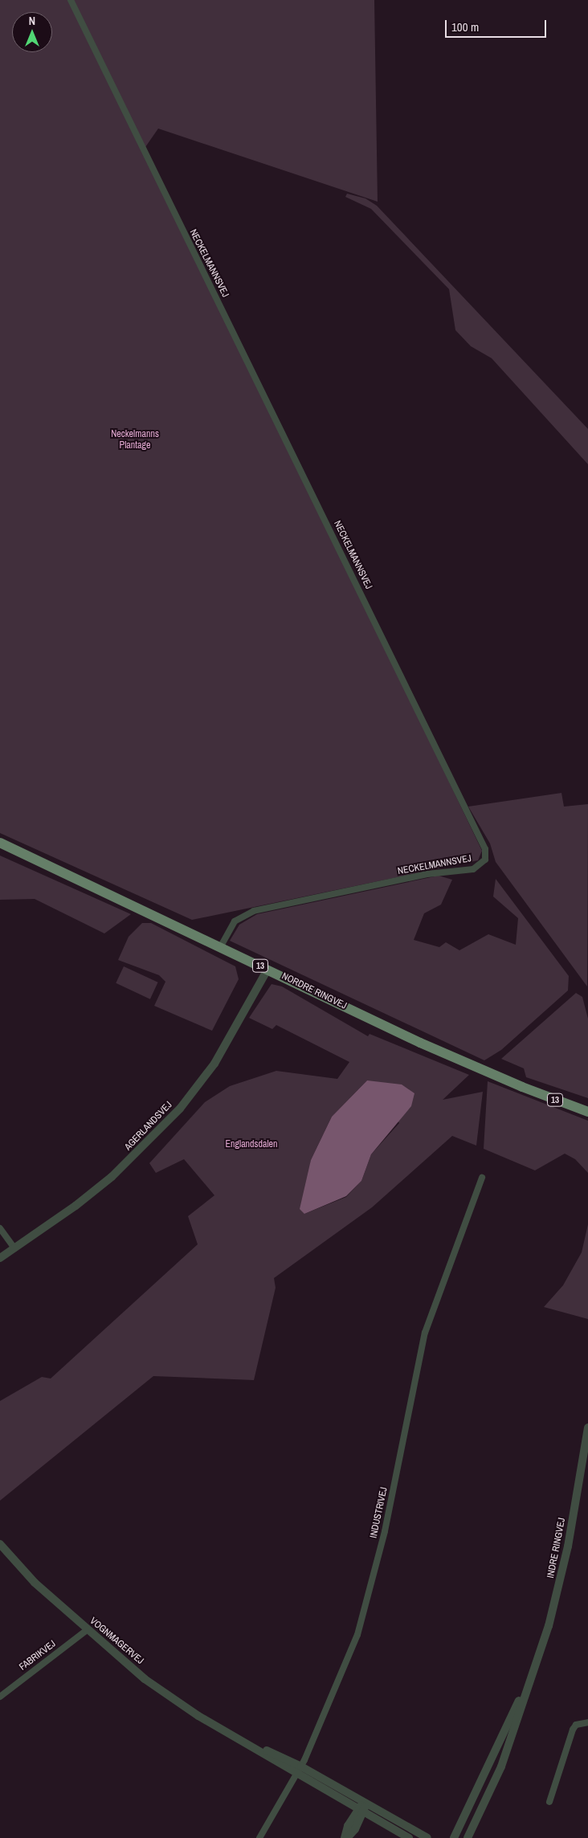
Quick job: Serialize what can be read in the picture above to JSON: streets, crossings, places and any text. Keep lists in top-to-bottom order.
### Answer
{
  "streets": {
    "main road": ["13", "NORDRE RINGVEJ"],
    "street": [
      "NECKELMANNSVEJ",
      "AGERLANDSVEJ",
      "INDUSTRIVEJ",
      "INDRE RINGVEJ",
      "VOGNMAGERVEJ",
      "FABRIKVEJ"
    ]
  },
  "crossings": [
    ["NECKELMANNSVEJ", "NORDRE RINGVEJ"],
    ["13", "NORDRE RINGVEJ"],
    ["NORDRE RINGVEJ", "AGERLANDSVEJ"],
    ["INDUSTRIVEJ", "VOGNMAGERVEJ"],
    ["VOGNMAGERVEJ", "FABRIKVEJ"]
  ],
  "parks": ["Neckelmanns Plantage", "Englandsdalen"],
  "scale_bar": "100 m",
  "north": "top"
}
